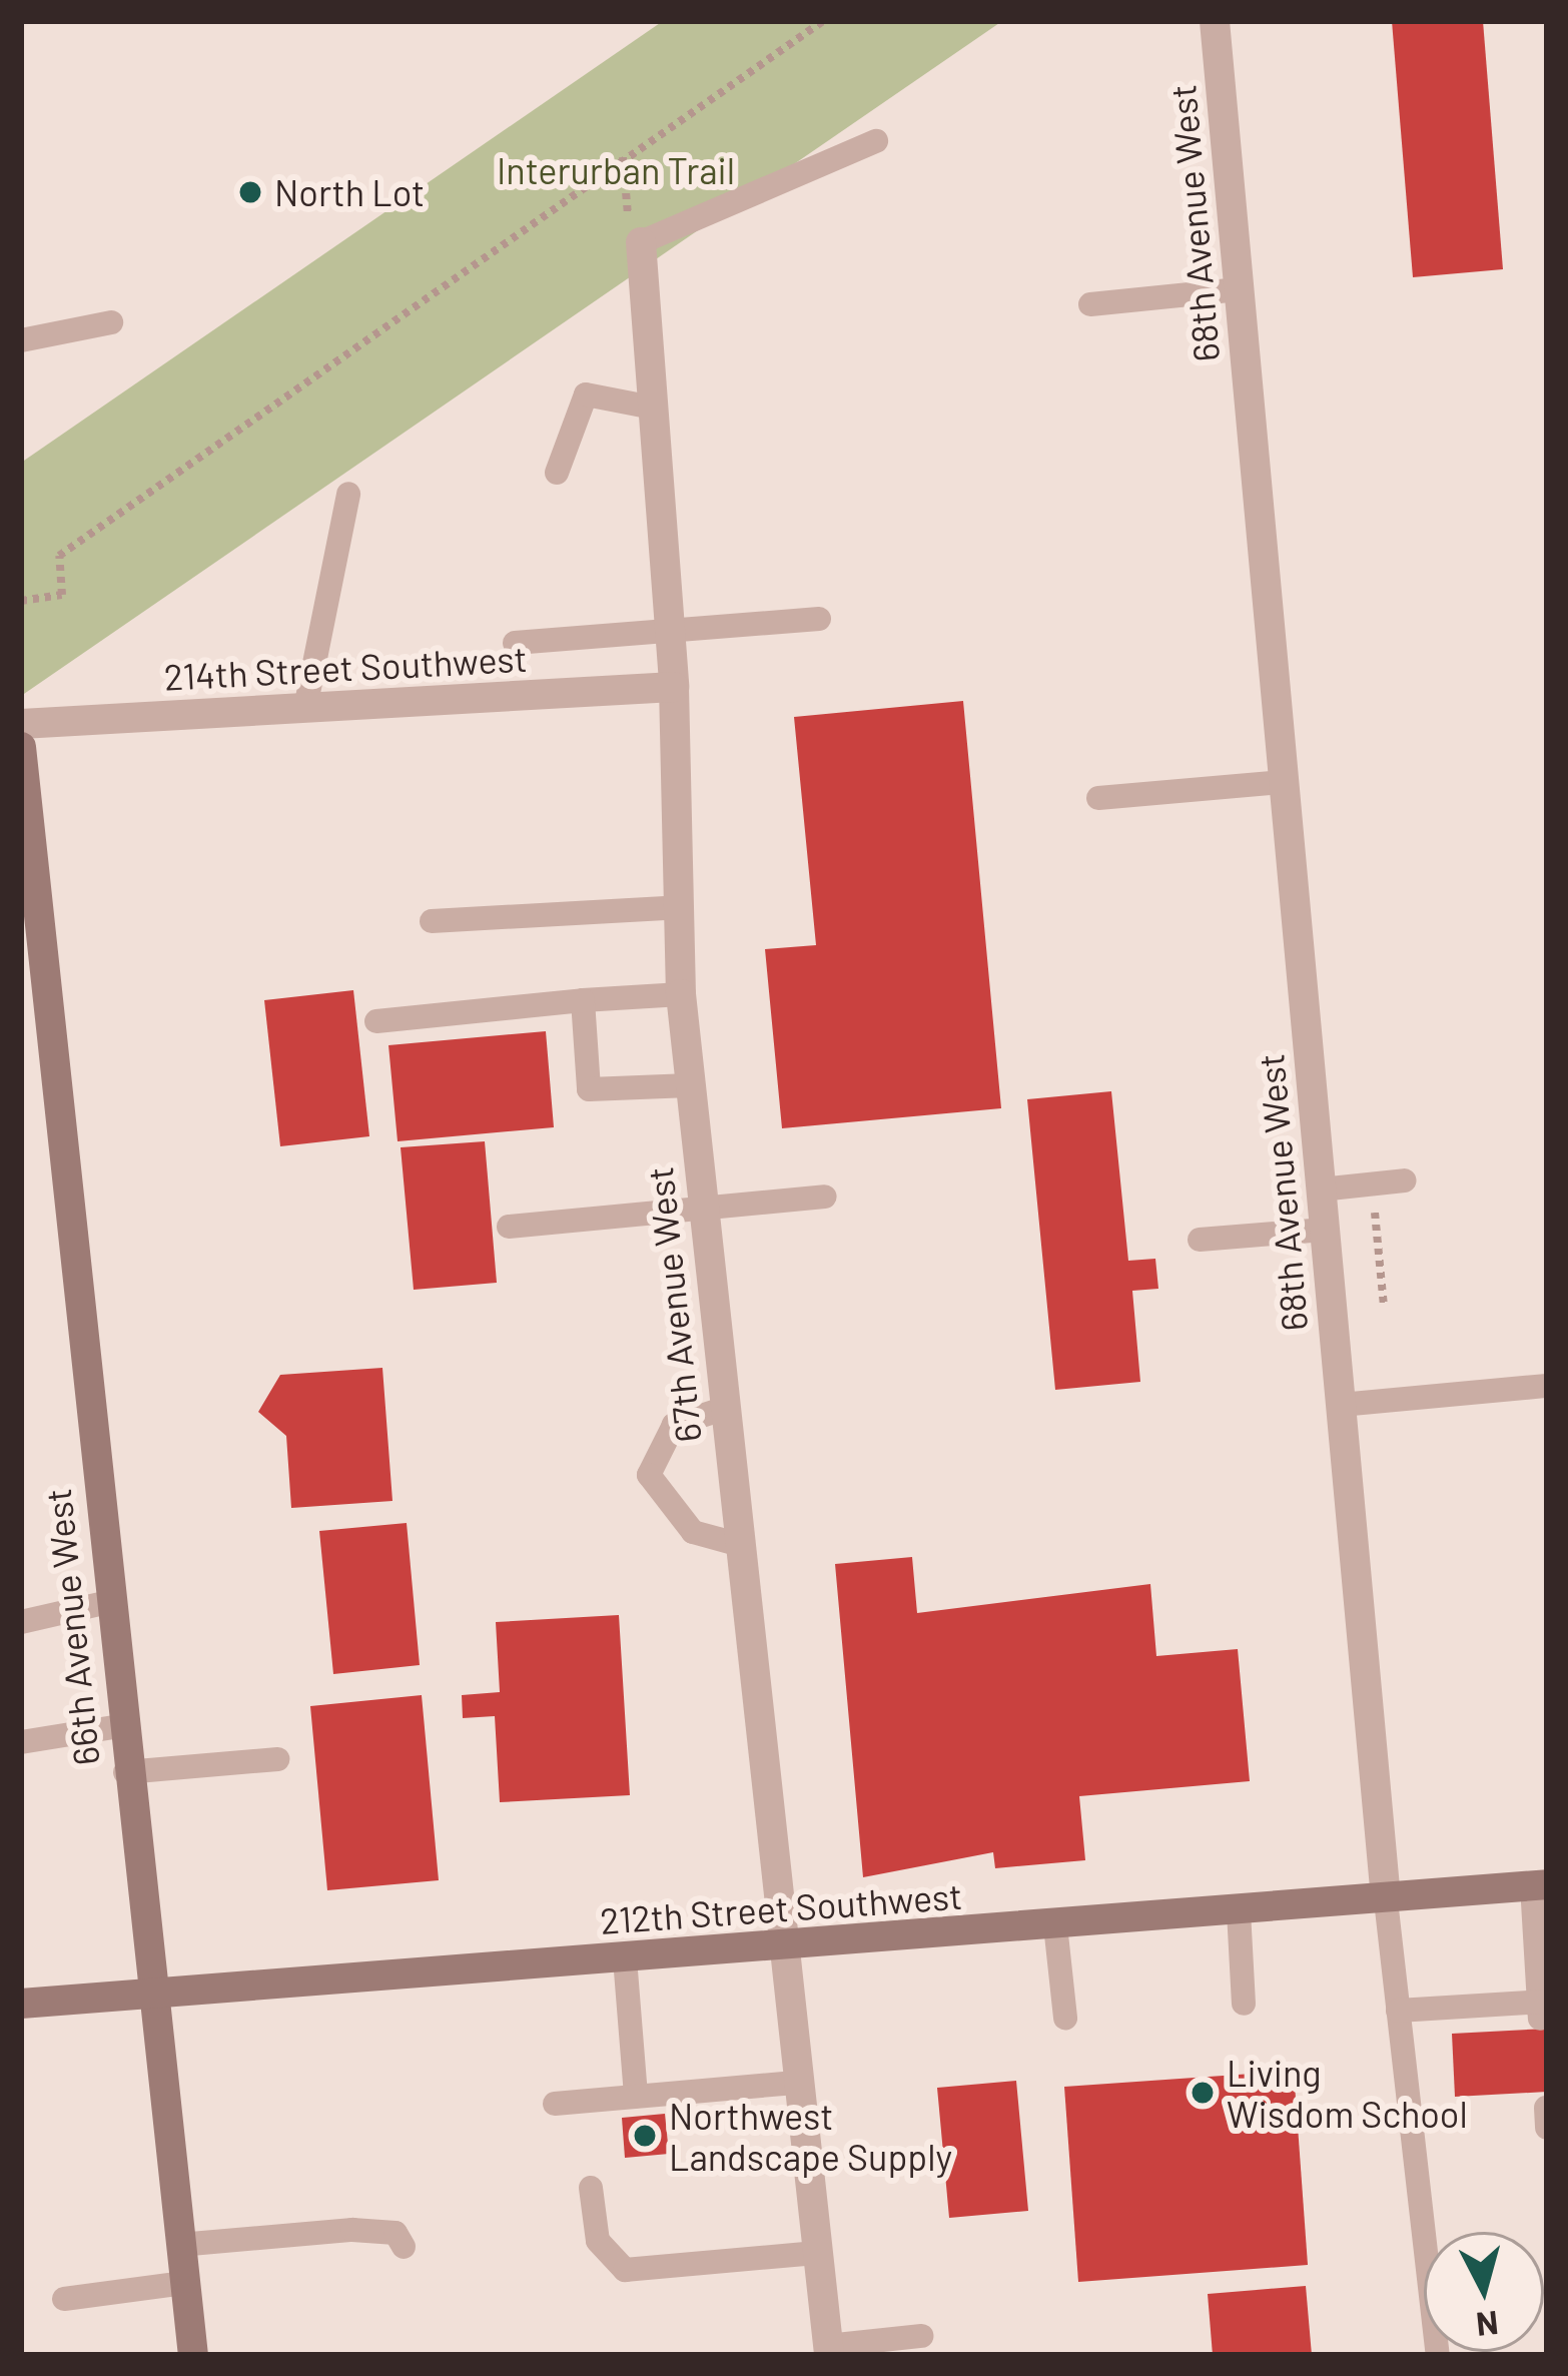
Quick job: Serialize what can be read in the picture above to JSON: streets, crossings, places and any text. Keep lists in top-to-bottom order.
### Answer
{
  "streets": {
    "main road": ["66th Avenue West", "212th Street Southwest"],
    "street": ["68th Avenue West", "214th Street Southwest", "67th Avenue West"]
  },
  "crossings": [
    ["68th Avenue West", "212th Street Southwest"],
    ["214th Street Southwest", "67th Avenue West"],
    ["67th Avenue West", "212th Street Southwest"],
    ["66th Avenue West", "212th Street Southwest"]
  ],
  "parks": ["Interurban Trail"],
  "places": ["North Lot", "Living Wisdom School", "Northwest Landscape Supply"],
  "north": "bottom"
}
